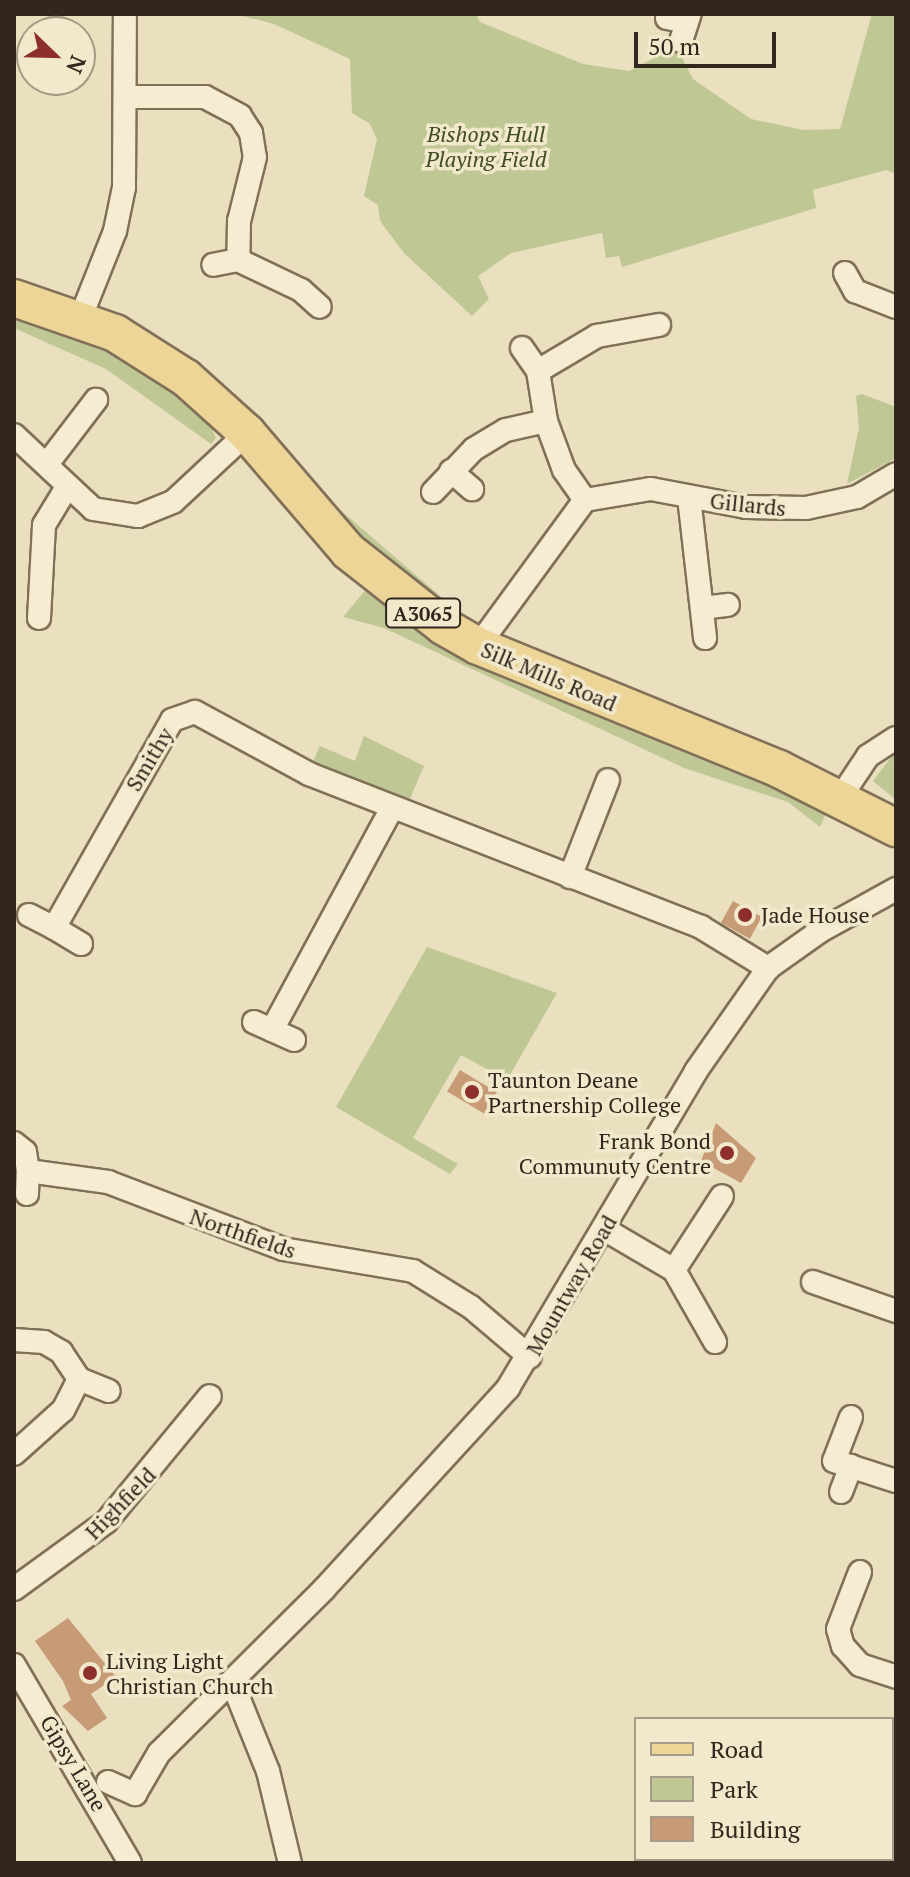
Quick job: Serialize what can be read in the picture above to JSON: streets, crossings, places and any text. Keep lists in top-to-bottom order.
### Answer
{
  "streets": {
    "main road": ["A3065", "Silk Mills Road"],
    "street": [
      "Gillards",
      "Smithy",
      "Northfields",
      "Mountway Road",
      "Highfield",
      "Gipsy Lane"
    ]
  },
  "crossings": [
    ["Smithy", "Mountway Road"],
    ["Northfields", "Mountway Road"]
  ],
  "parks": ["Bishops Hull Playing Field"],
  "places": [
    "Jade House",
    "Taunton Deane Partnership College",
    "Frank Bond Communuty Centre",
    "Living Light Christian Church"
  ],
  "legend": ["Road", "Park", "Building"],
  "scale_bar": "50 m",
  "north": "bottom right"
}
